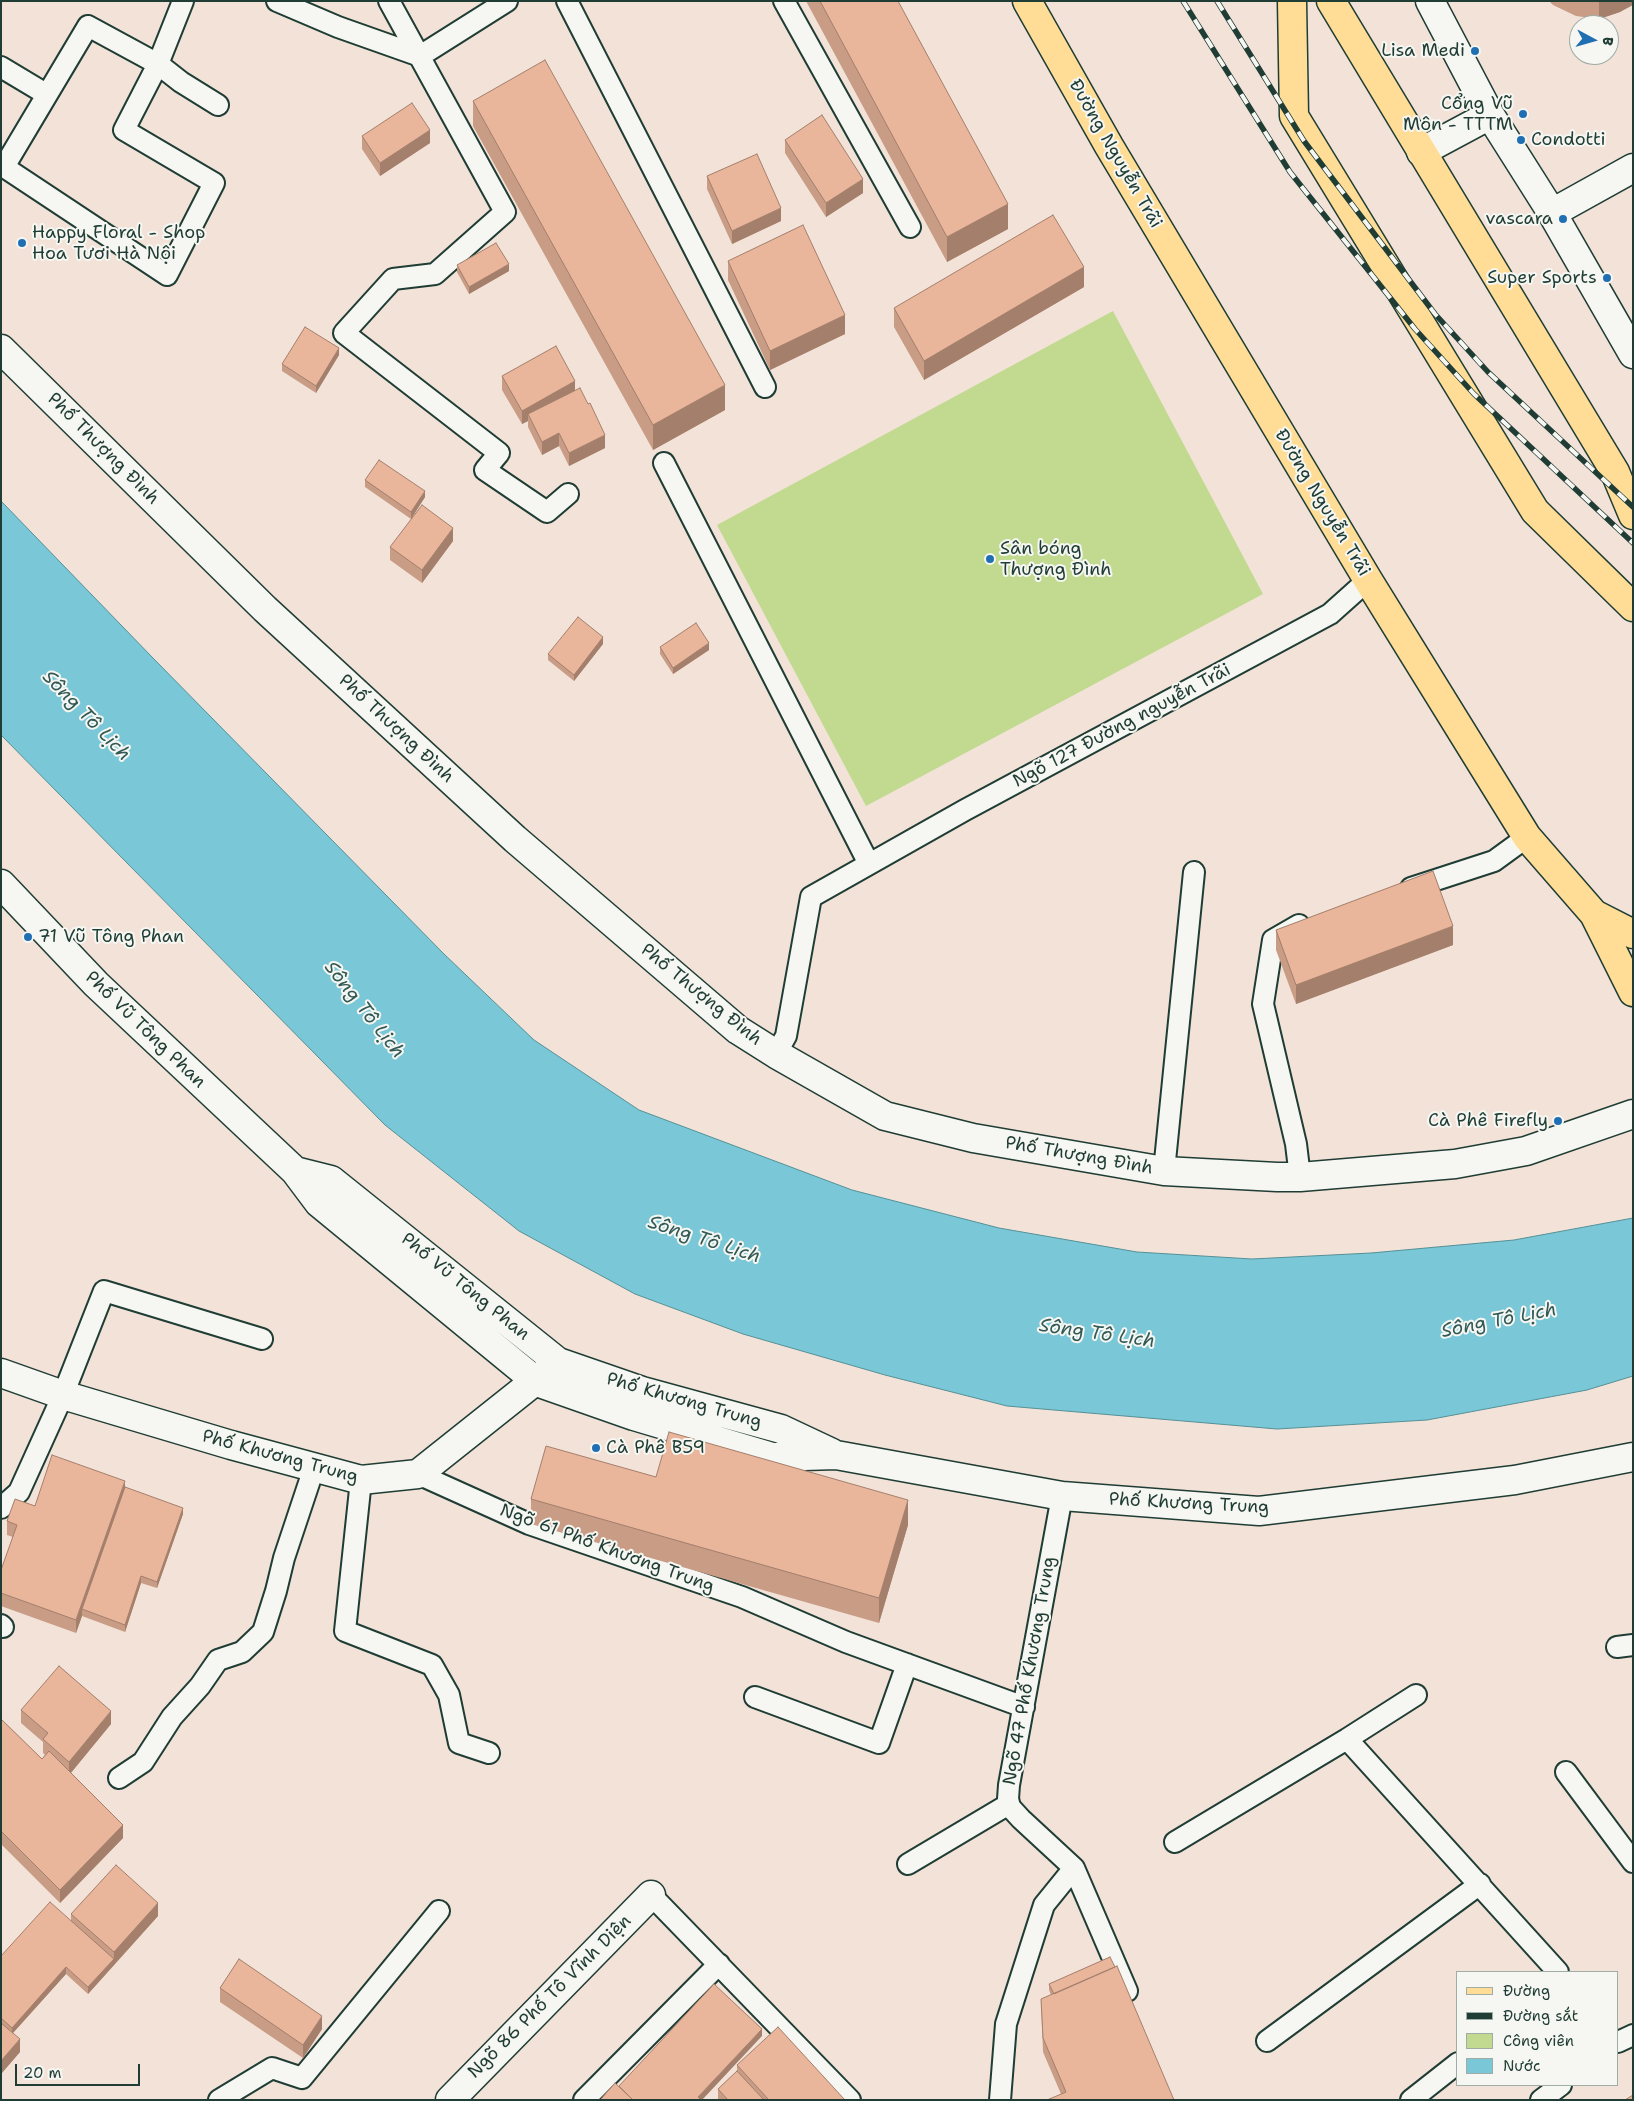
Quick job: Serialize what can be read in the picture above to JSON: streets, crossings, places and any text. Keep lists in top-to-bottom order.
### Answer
{
  "streets": {
    "main road": [
      "Đường Nguyễn Trãi",
      "Phố Thượng Đình",
      "Phố Vũ Tông Phan",
      "Phố Khương Trung",
      "Ngõ 86 Phố Tô Vĩnh Diện"
    ],
    "lane": ["Ngõ 127 Đường nguyễn Trãi", "Ngõ 61 Phố Khương Trung", "Ngõ 47 Phố Khương Trung"]
  },
  "crossings": [
    ["Đường Nguyễn Trãi", "Ngõ 127 Đường nguyễn Trãi"],
    ["Phố Thượng Đình", "Ngõ 127 Đường nguyễn Trãi"],
    ["Phố Vũ Tông Phan", "Phố Khương Trung"],
    ["Phố Khương Trung", "Ngõ 61 Phố Khương Trung"],
    ["Phố Khương Trung", "Ngõ 47 Phố Khương Trung"],
    ["Ngõ 61 Phố Khương Trung", "Ngõ 47 Phố Khương Trung"]
  ],
  "water": ["Sông Tô Lịch"],
  "places": [
    "Lisa Medi",
    "Cổng Vũ Môn - TTTM",
    "Condotti",
    "vascara",
    "Happy Floral - Shop Hoa Tươi Hà Nội",
    "Super Sports",
    "Sân bóng Thượng Đình",
    "71 Vũ Tông Phan",
    "Cà Phê Firefly",
    "Cà Phê B59"
  ],
  "legend": [
    "Đường",
    "Đường sắt",
    "Công viên",
    "Nước"
  ],
  "scale_bar": "20 m",
  "north": "right"
}
